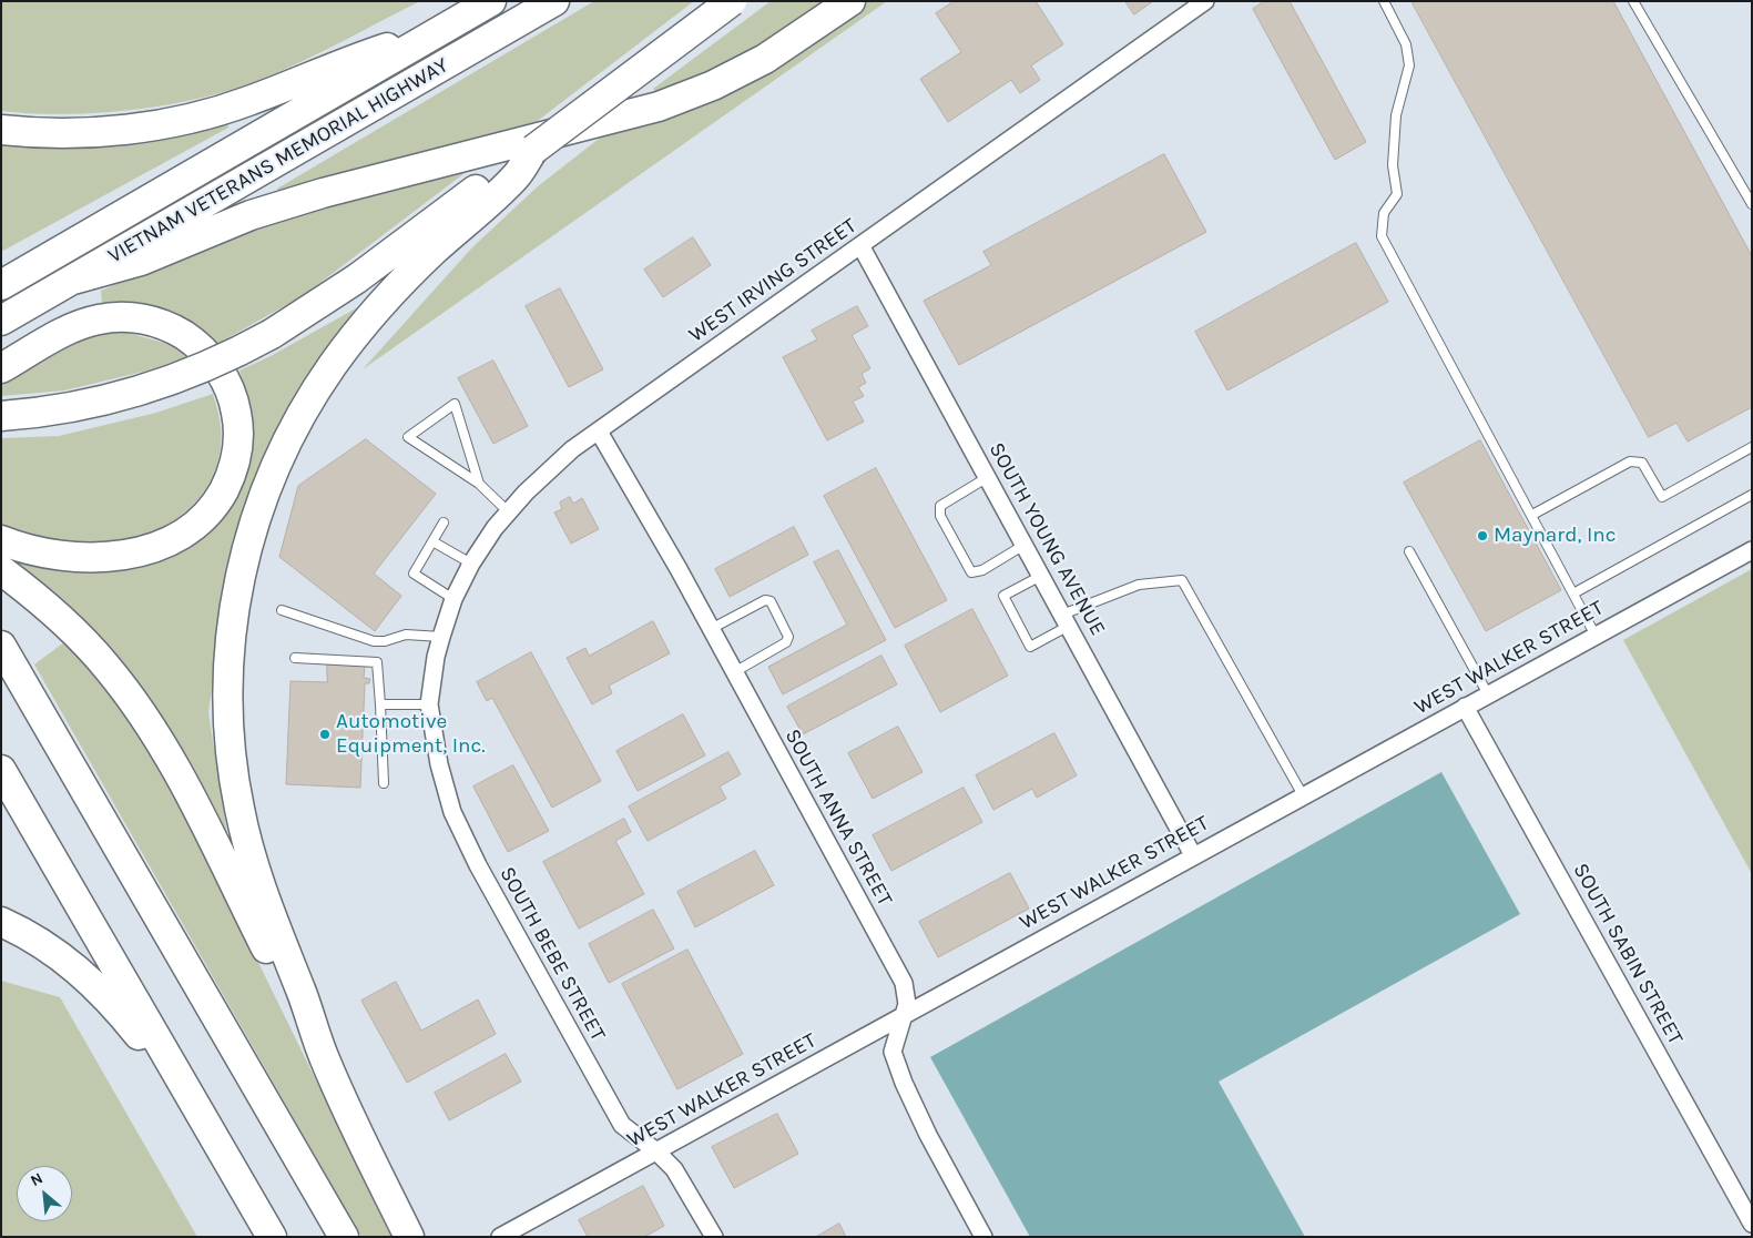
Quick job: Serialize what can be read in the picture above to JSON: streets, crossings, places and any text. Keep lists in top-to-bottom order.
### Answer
{
  "streets": {
    "highway": ["VIETNAM VETERANS MEMORIAL HIGHWAY"],
    "street": [
      "WEST IRVING STREET",
      "SOUTH YOUNG AVENUE",
      "WEST WALKER STREET",
      "SOUTH ANNA STREET",
      "SOUTH BEBE STREET",
      "SOUTH SABIN STREET"
    ]
  },
  "crossings": [
    ["WEST IRVING STREET", "SOUTH YOUNG AVENUE"],
    ["WEST IRVING STREET", "SOUTH ANNA STREET"],
    ["WEST IRVING STREET", "SOUTH BEBE STREET"],
    ["SOUTH YOUNG AVENUE", "WEST WALKER STREET"],
    ["WEST WALKER STREET", "SOUTH ANNA STREET"],
    ["WEST WALKER STREET", "SOUTH BEBE STREET"],
    ["WEST WALKER STREET", "SOUTH SABIN STREET"]
  ],
  "places": ["Maynard, Inc", "Automotive Equipment, Inc."],
  "north": "top left"
}
